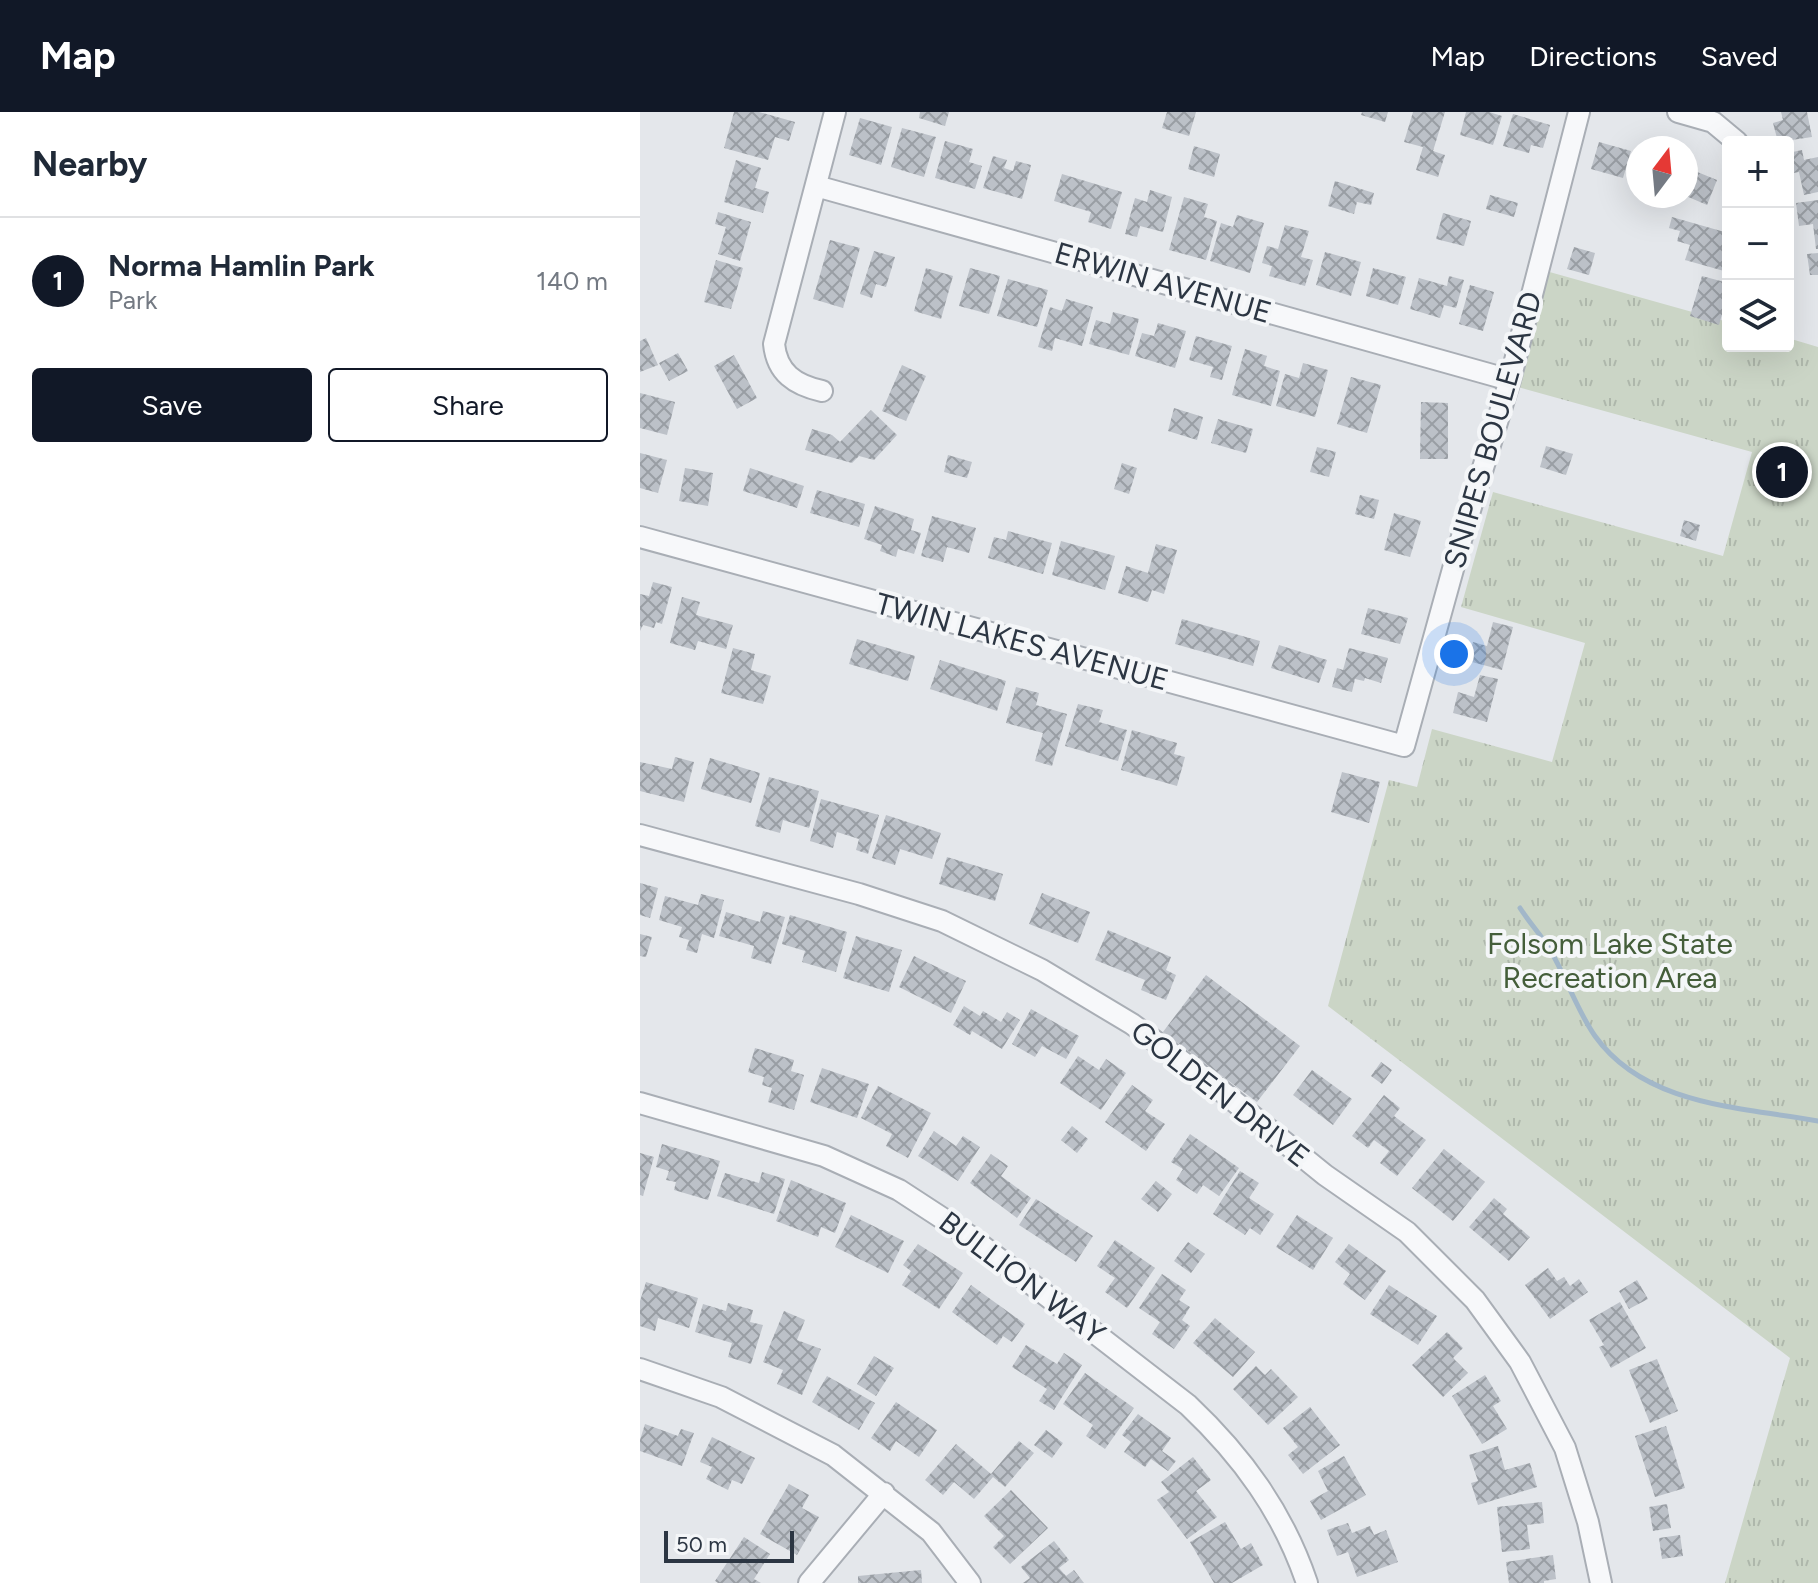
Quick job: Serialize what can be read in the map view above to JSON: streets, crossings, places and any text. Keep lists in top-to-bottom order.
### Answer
{
  "streets": {
    "street": [
      "ERWIN AVENUE",
      "SNIPES BOULEVARD",
      "TWIN LAKES AVENUE",
      "GOLDEN DRIVE",
      "BULLION WAY"
    ]
  },
  "crossings": [
    ["ERWIN AVENUE", "SNIPES BOULEVARD"],
    ["SNIPES BOULEVARD", "TWIN LAKES AVENUE"]
  ],
  "parks": ["Folsom Lake State Recreation Area"],
  "scale_bar": "50 m",
  "north": "top",
  "page": {
    "header": "Map",
    "nav": ["Map", "Directions", "Saved"],
    "heading": "Nearby",
    "map_buttons": ["+", "−"],
    "list": [
      {
        "mark": "1",
        "name": "Norma Hamlin Park",
        "note": "Park",
        "value": "140 m"
      }
    ],
    "buttons": ["Save", "Share"],
    "pins": "1",
    "scale": "50 m"
  }
}
